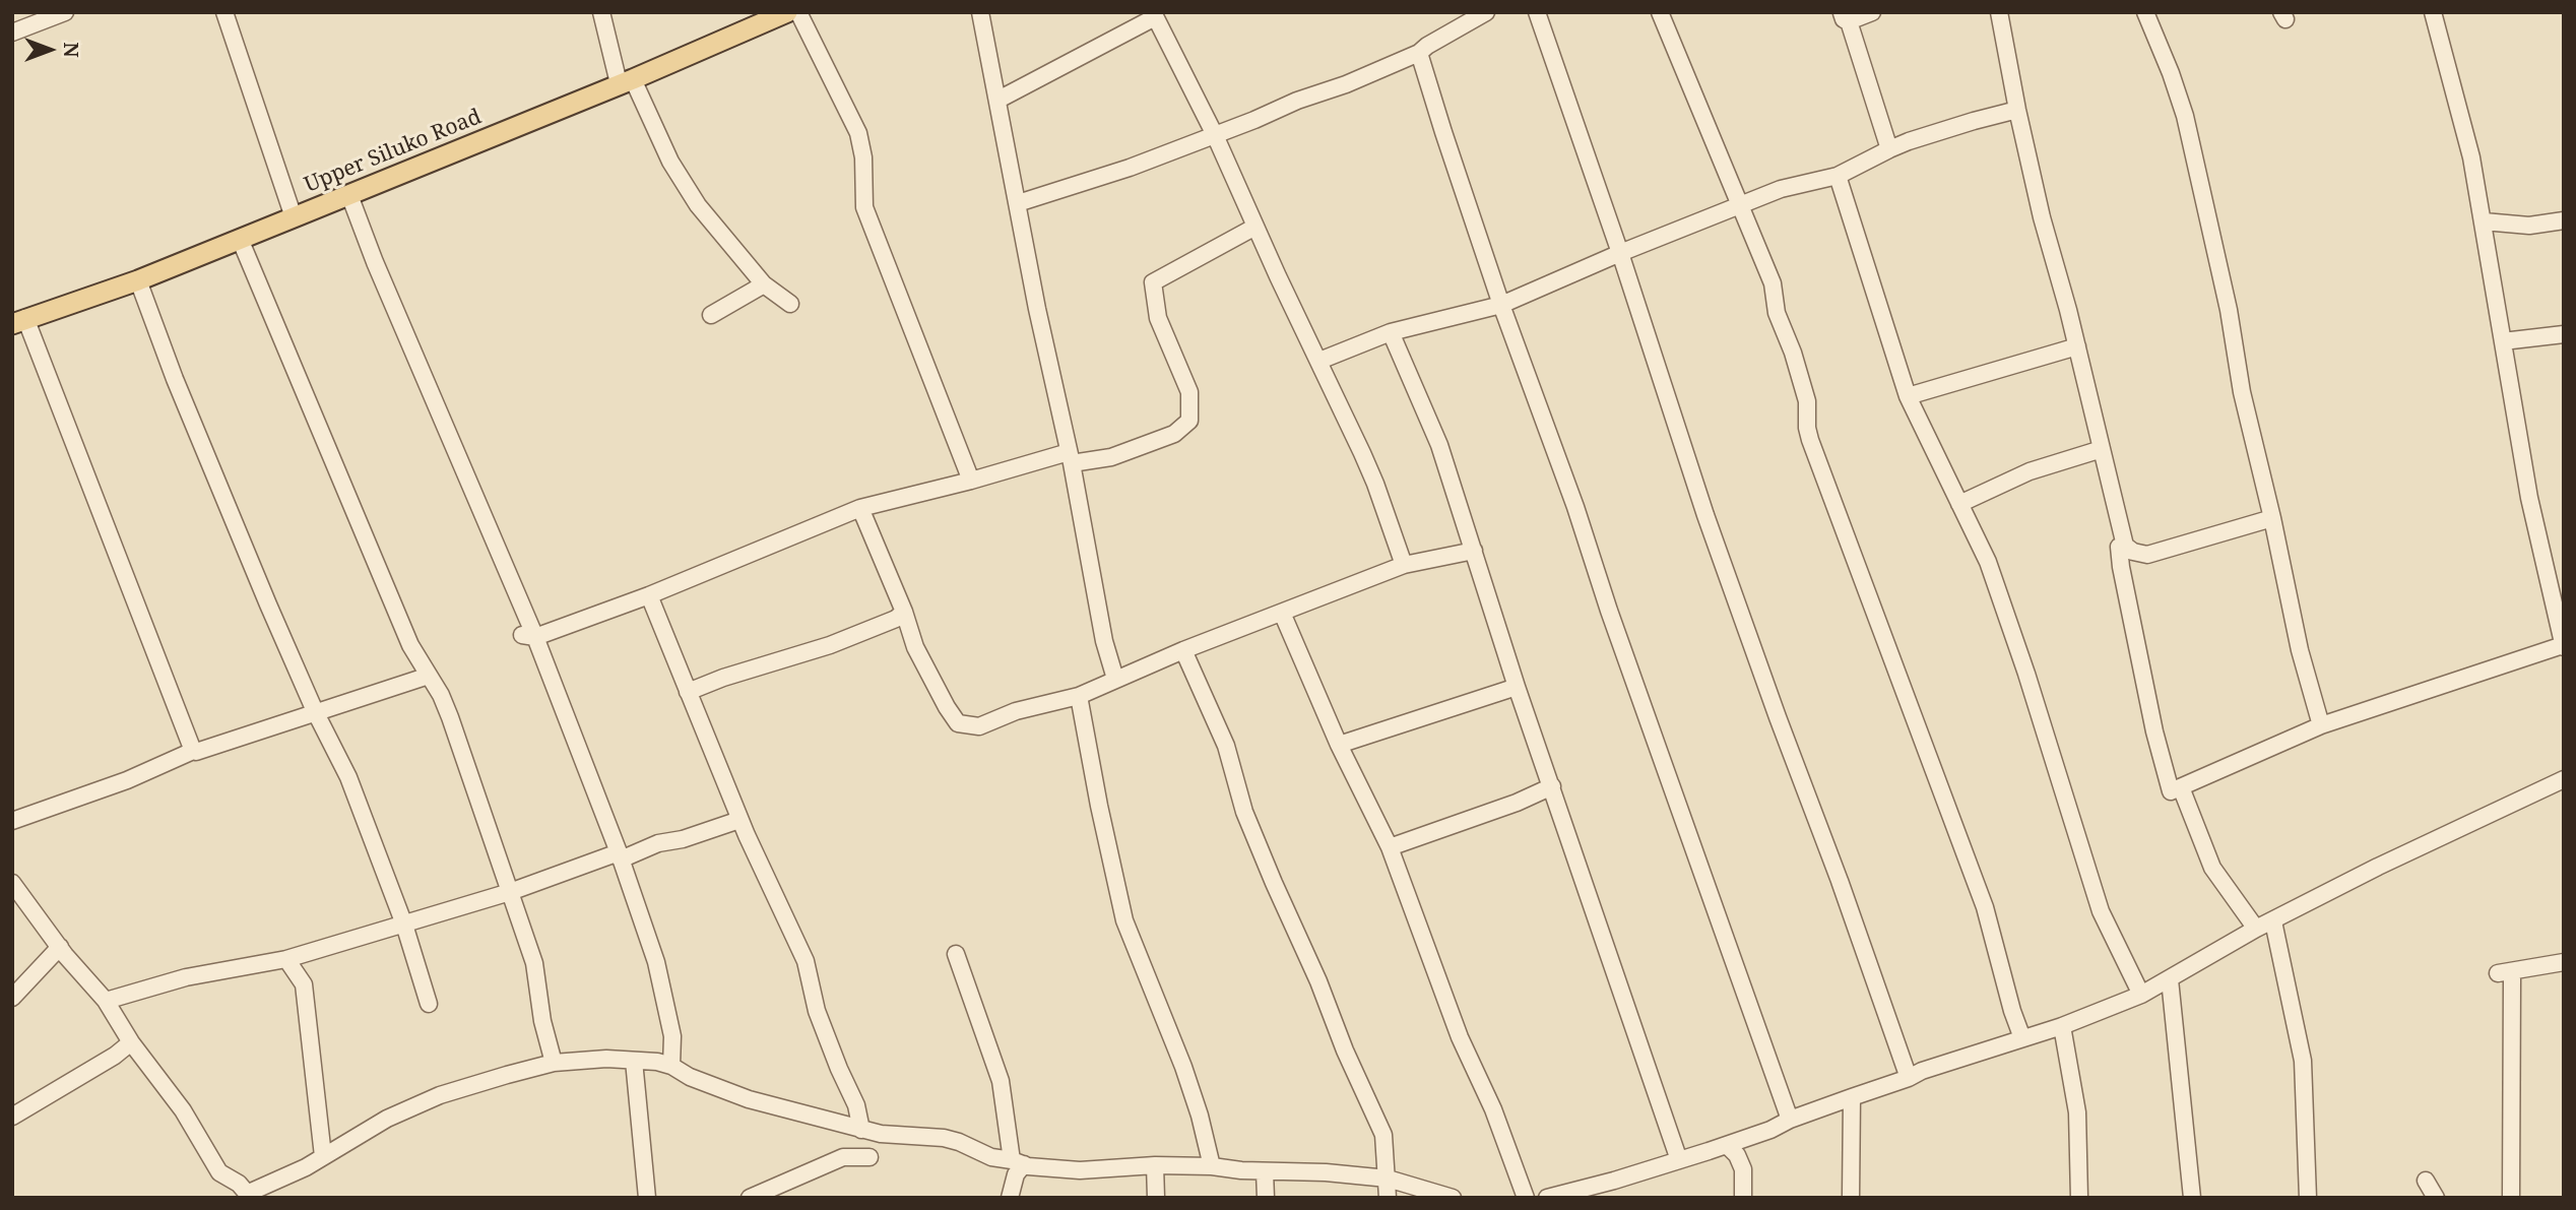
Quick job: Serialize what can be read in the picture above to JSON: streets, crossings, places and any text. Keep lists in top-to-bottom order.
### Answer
{
  "streets": {
    "main road": ["Upper Siluko Road"]
  },
  "north": "right"
}
